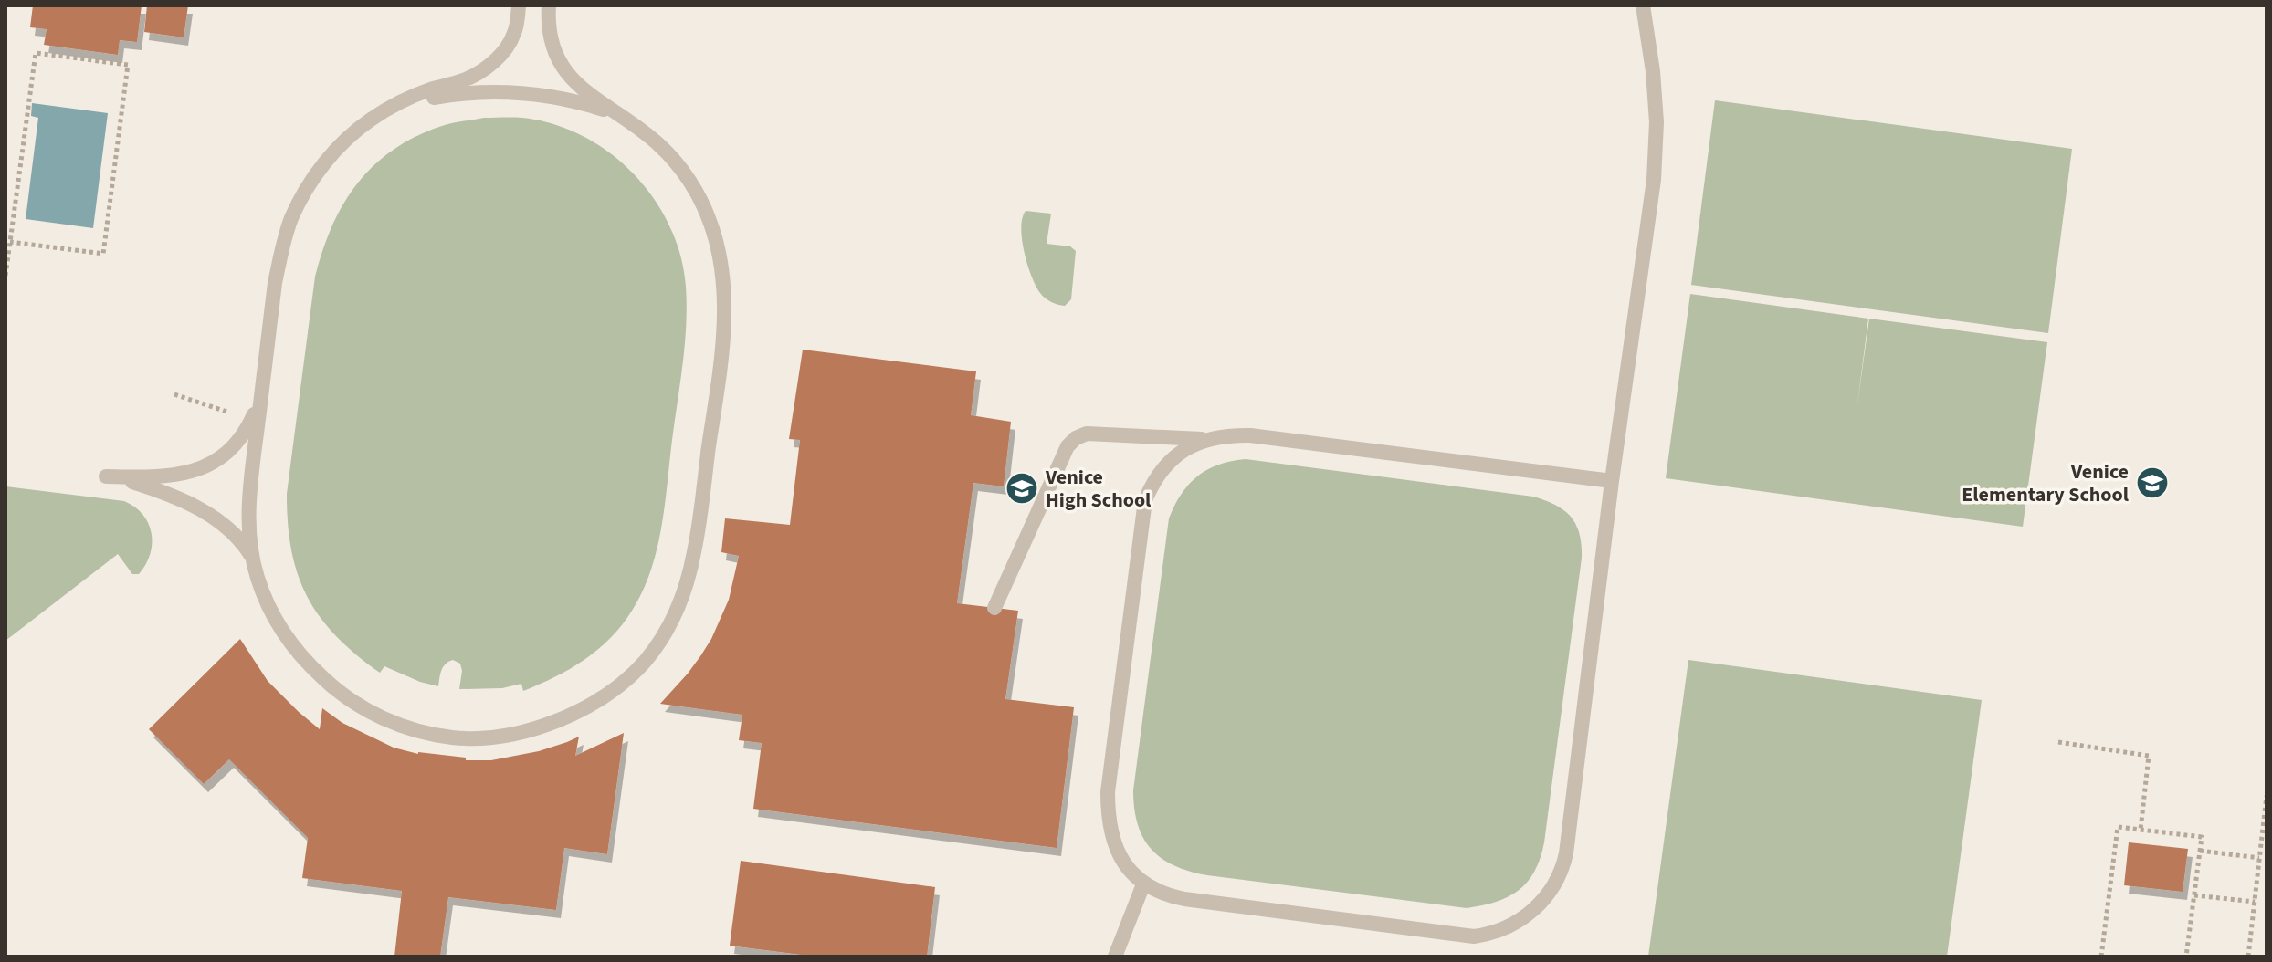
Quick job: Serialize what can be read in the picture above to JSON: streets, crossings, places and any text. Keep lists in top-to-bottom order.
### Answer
{
  "places": {
    "school or university": ["Venice Elementary School", "Venice High School"]
  }
}
